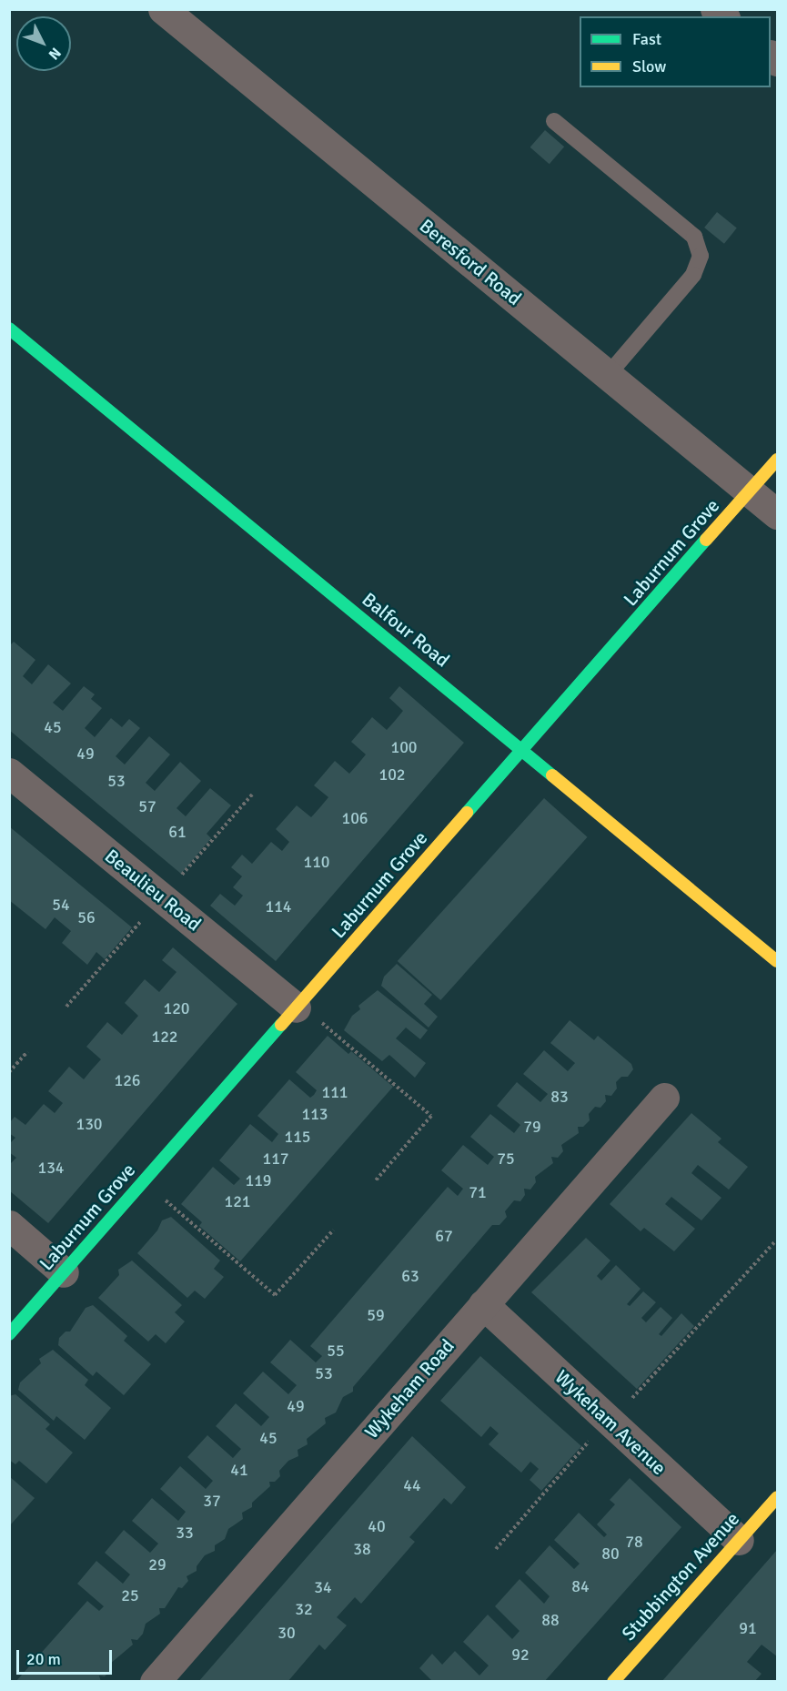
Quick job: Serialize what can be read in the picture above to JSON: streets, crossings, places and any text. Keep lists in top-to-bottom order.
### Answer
{
  "streets": {
    "street": [
      "Beresford Road",
      "Laburnum Grove",
      "Balfour Road",
      "Beaulieu Road",
      "Wykeham Road",
      "Wykeham Avenue",
      "Stubbington Avenue"
    ]
  },
  "crossings": [
    ["Beresford Road", "Laburnum Grove"],
    ["Laburnum Grove", "Balfour Road"],
    ["Laburnum Grove", "Beaulieu Road"],
    ["Wykeham Road", "Wykeham Avenue"],
    ["Wykeham Avenue", "Stubbington Avenue"]
  ],
  "house_numbers": [
    "45",
    "100",
    "49",
    "102",
    "53",
    "57",
    "106",
    "61",
    "110",
    "54",
    "114",
    "56",
    "120",
    "122",
    "126",
    "111",
    "83",
    "113",
    "130",
    "79",
    "115",
    "117",
    "75",
    "134",
    "119",
    "71",
    "121",
    "67",
    "63",
    "59",
    "55",
    "53",
    "49",
    "45",
    "41",
    "44",
    "37",
    "40",
    "33",
    "78",
    "38",
    "80",
    "29",
    "84",
    "34",
    "25",
    "32",
    "88",
    "91",
    "30",
    "92"
  ],
  "legend": ["Fast", "Slow"],
  "scale_bar": "20 m",
  "north": "bottom right"
}
